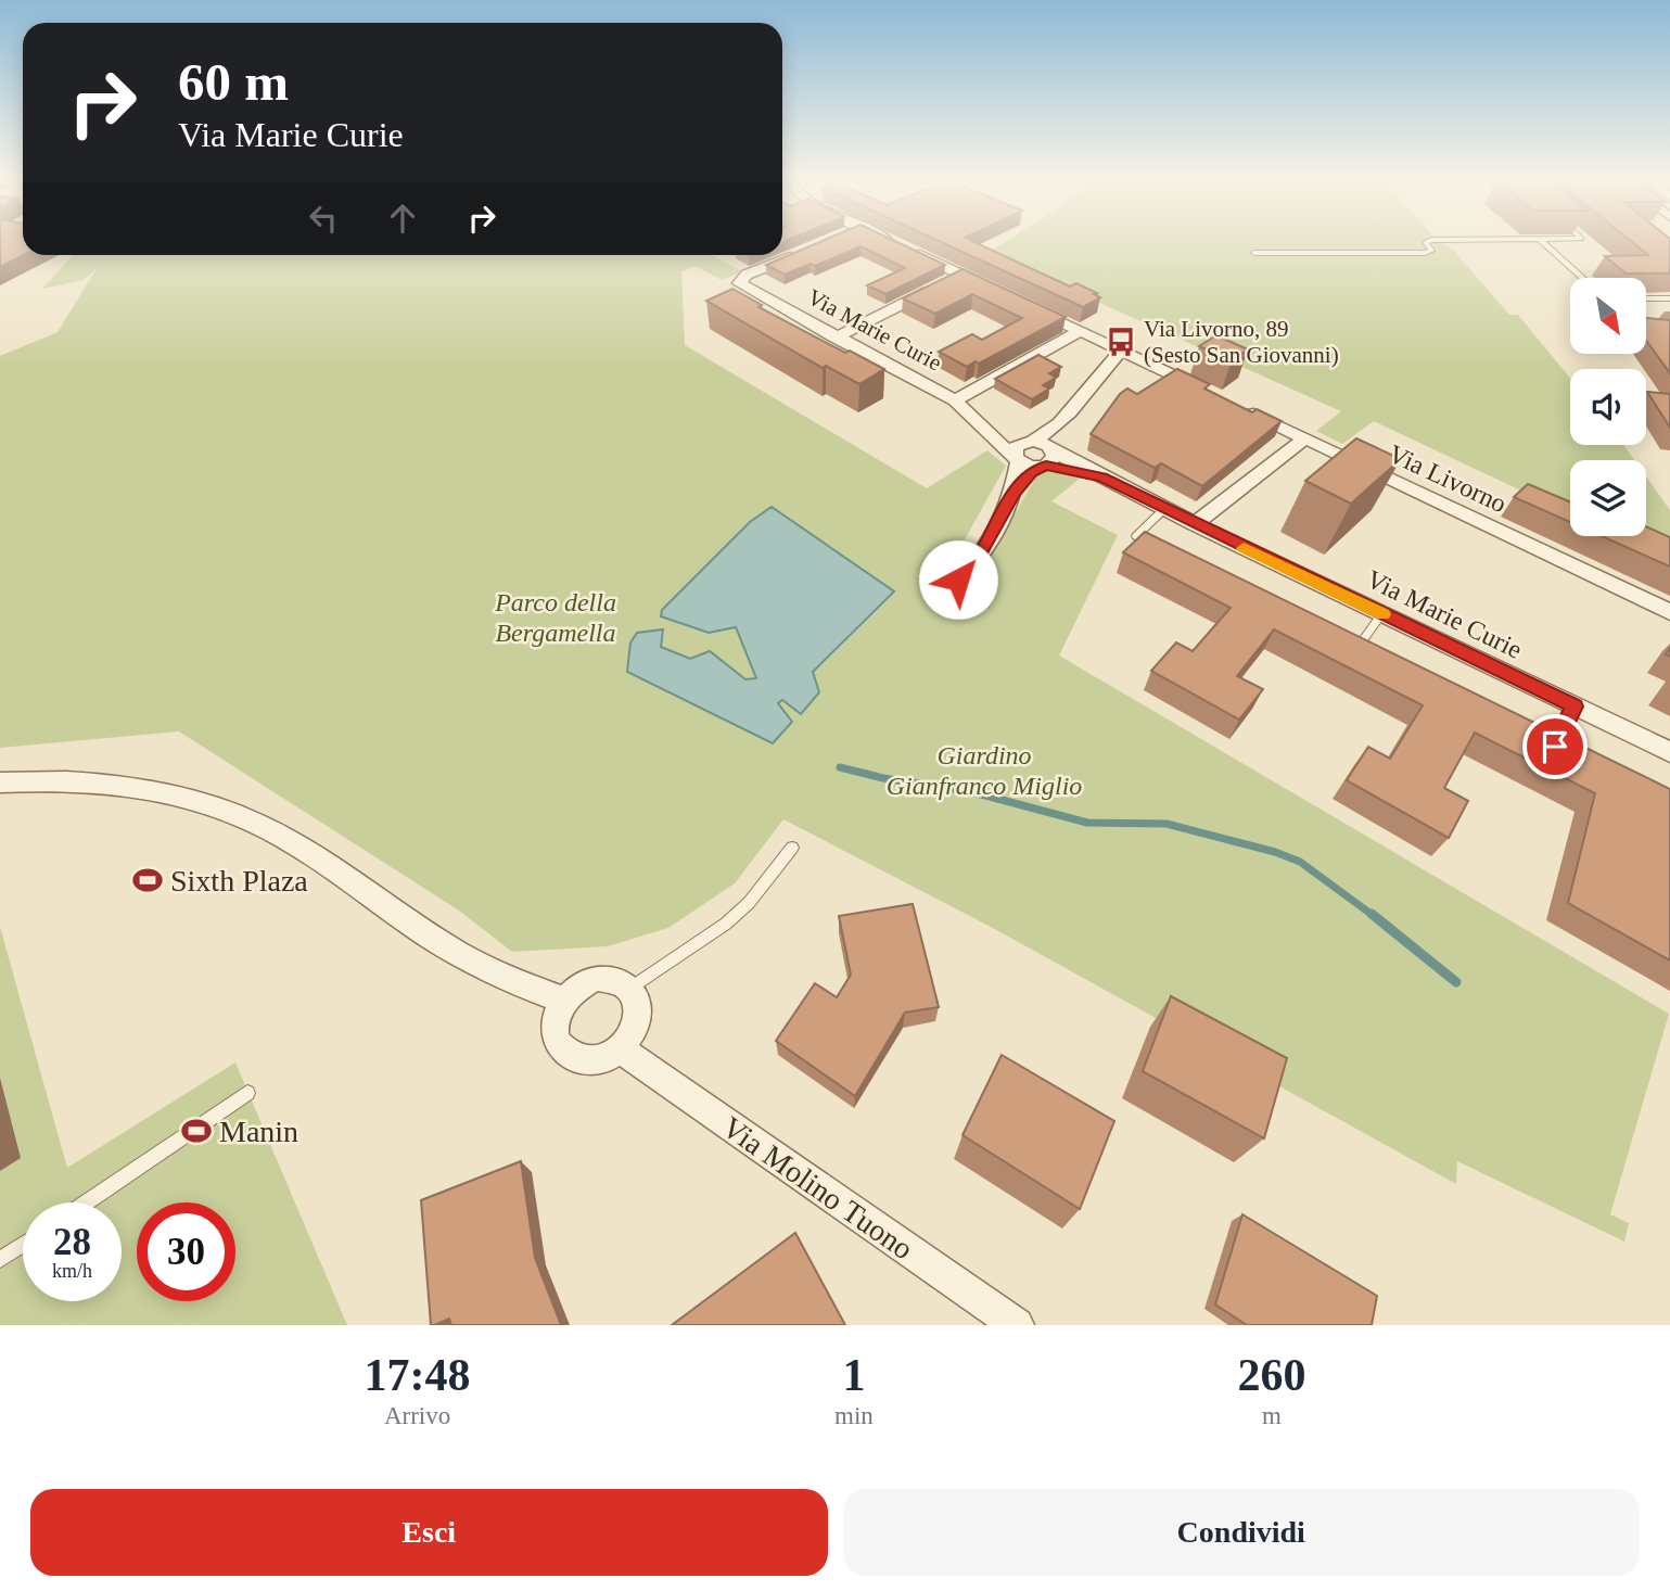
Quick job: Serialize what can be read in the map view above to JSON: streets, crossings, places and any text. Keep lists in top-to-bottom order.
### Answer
{
  "streets": {
    "street": ["Via Marie Curie", "Via Livorno", "Via Molino Tuono"]
  },
  "parks": ["Parco della Bergamella", "Giardino Gianfranco Miglio"],
  "places": {
    "bus stop": ["Via Livorno, 89 (Sesto San Giovanni)"],
    "sports": ["Sixth Plaza", "Manin"]
  },
  "north": "bottom right",
  "page": {
    "turn": ["60 m", "Via Marie Curie"],
    "speed": "28 km/h",
    "limit": "30",
    "eta": [
      "17:48",
      "Arrivo",
      "1",
      "min",
      "260",
      "m"
    ],
    "buttons": ["Esci", "Condividi"]
  }
}
